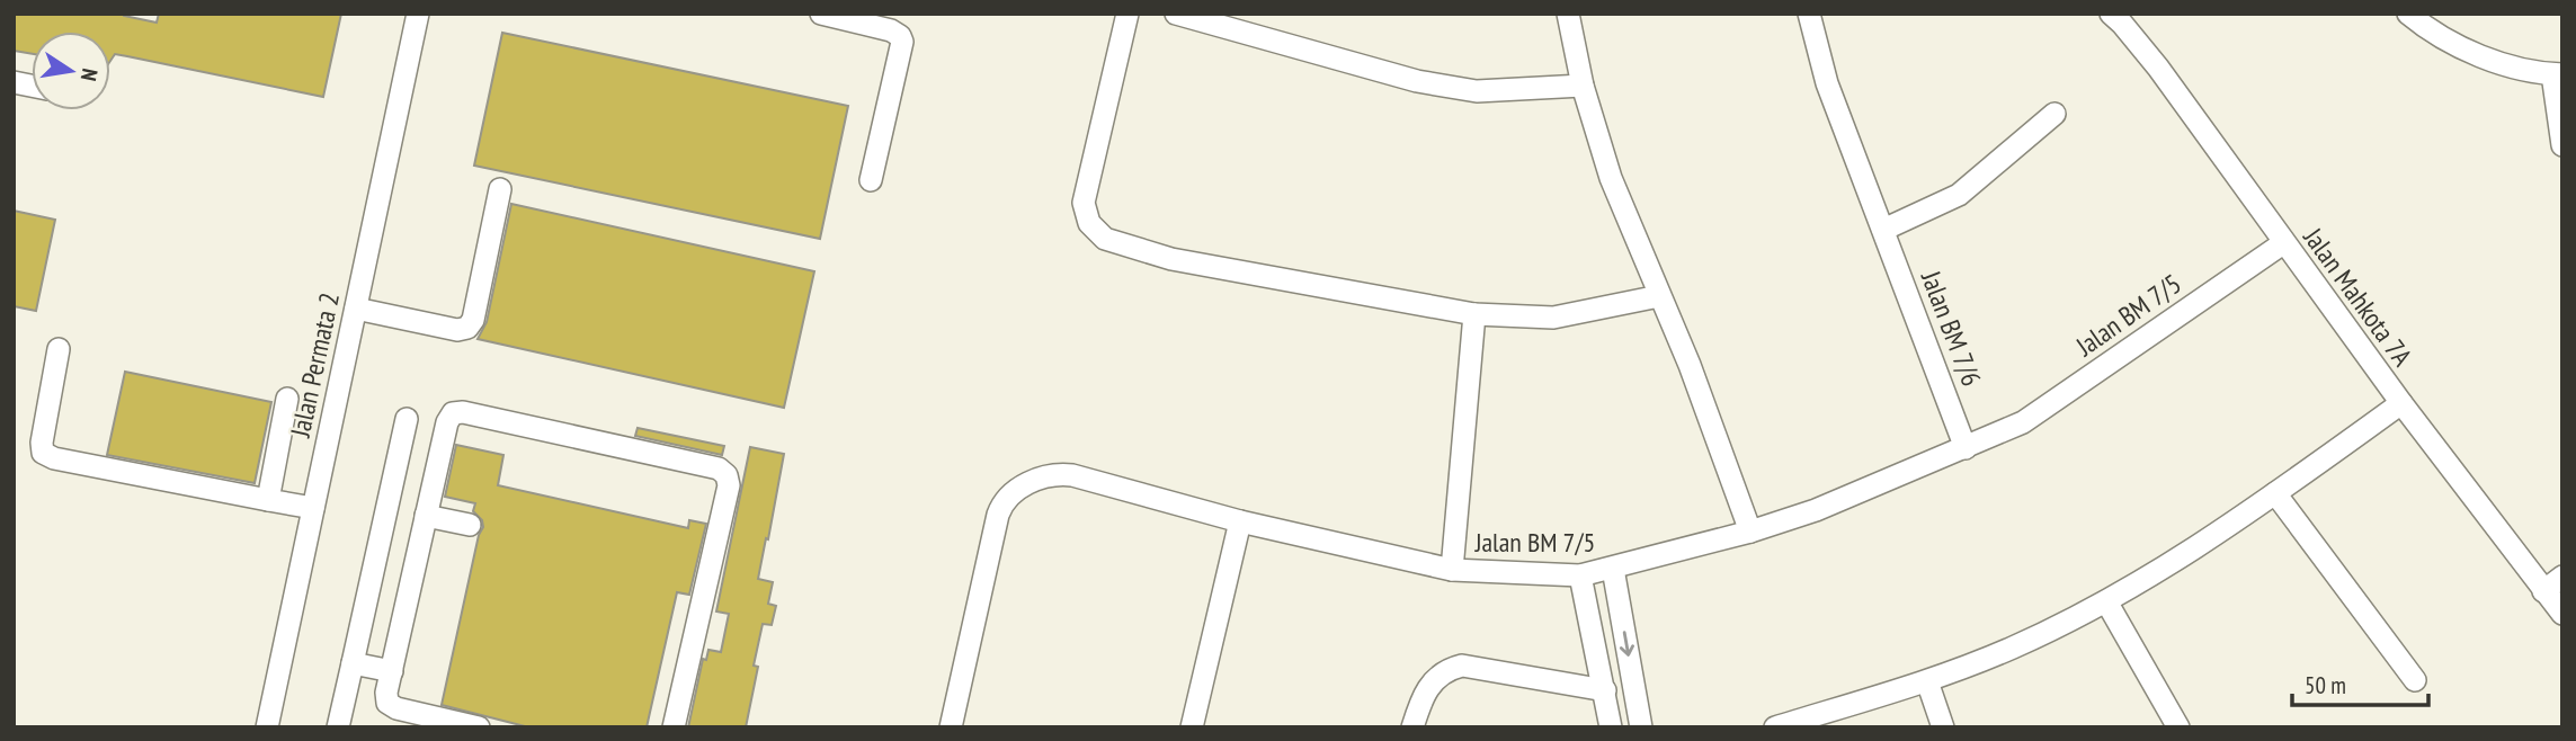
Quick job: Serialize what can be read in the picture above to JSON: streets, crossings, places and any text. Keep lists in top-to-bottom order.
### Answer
{
  "streets": {
    "street": [
      "Jalan Mahkota 7A",
      "Jalan BM 7/5",
      "Jalan BM 7/6",
      "Jalan Permata 2"
    ]
  },
  "crossings": [
    ["Jalan Mahkota 7A", "Jalan BM 7/5"],
    ["Jalan BM 7/5", "Jalan BM 7/6"]
  ],
  "scale_bar": "50 m",
  "north": "right"
}
